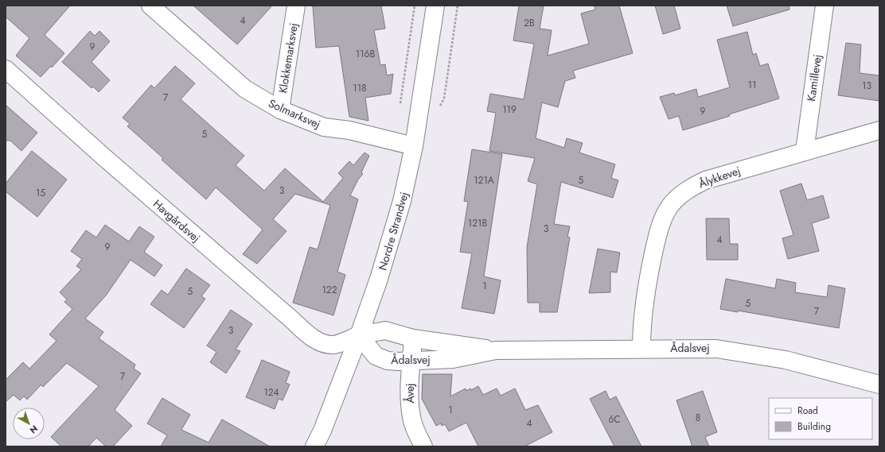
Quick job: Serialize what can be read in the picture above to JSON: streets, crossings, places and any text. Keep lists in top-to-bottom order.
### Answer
{
  "streets": {
    "street": [
      "Klokkemarksvej",
      "Kamillevej",
      "Solmarksvej",
      "Ålykkevej",
      "Havgårdsvej",
      "Nordre Strandvej",
      "Ådalsvej",
      "Åvej"
    ]
  },
  "crossings": [
    ["Klokkemarksvej", "Solmarksvej"],
    ["Kamillevej", "Ålykkevej"],
    ["Solmarksvej", "Nordre Strandvej"],
    ["Ålykkevej", "Ådalsvej"],
    ["Havgårdsvej", "Nordre Strandvej"],
    ["Havgårdsvej", "Ådalsvej"],
    ["Nordre Strandvej", "Ådalsvej"],
    ["Ådalsvej", "Åvej"]
  ],
  "house_numbers": [
    "4",
    "2B",
    "9",
    "116B",
    "11",
    "13",
    "118",
    "7",
    "119",
    "9",
    "5",
    "121A",
    "5",
    "3",
    "15",
    "121B",
    "3",
    "4",
    "9",
    "1",
    "122",
    "5",
    "5",
    "7",
    "3",
    "7",
    "124",
    "1",
    "8",
    "6C",
    "4"
  ],
  "legend": ["Road", "Building"],
  "north": "bottom right"
}
